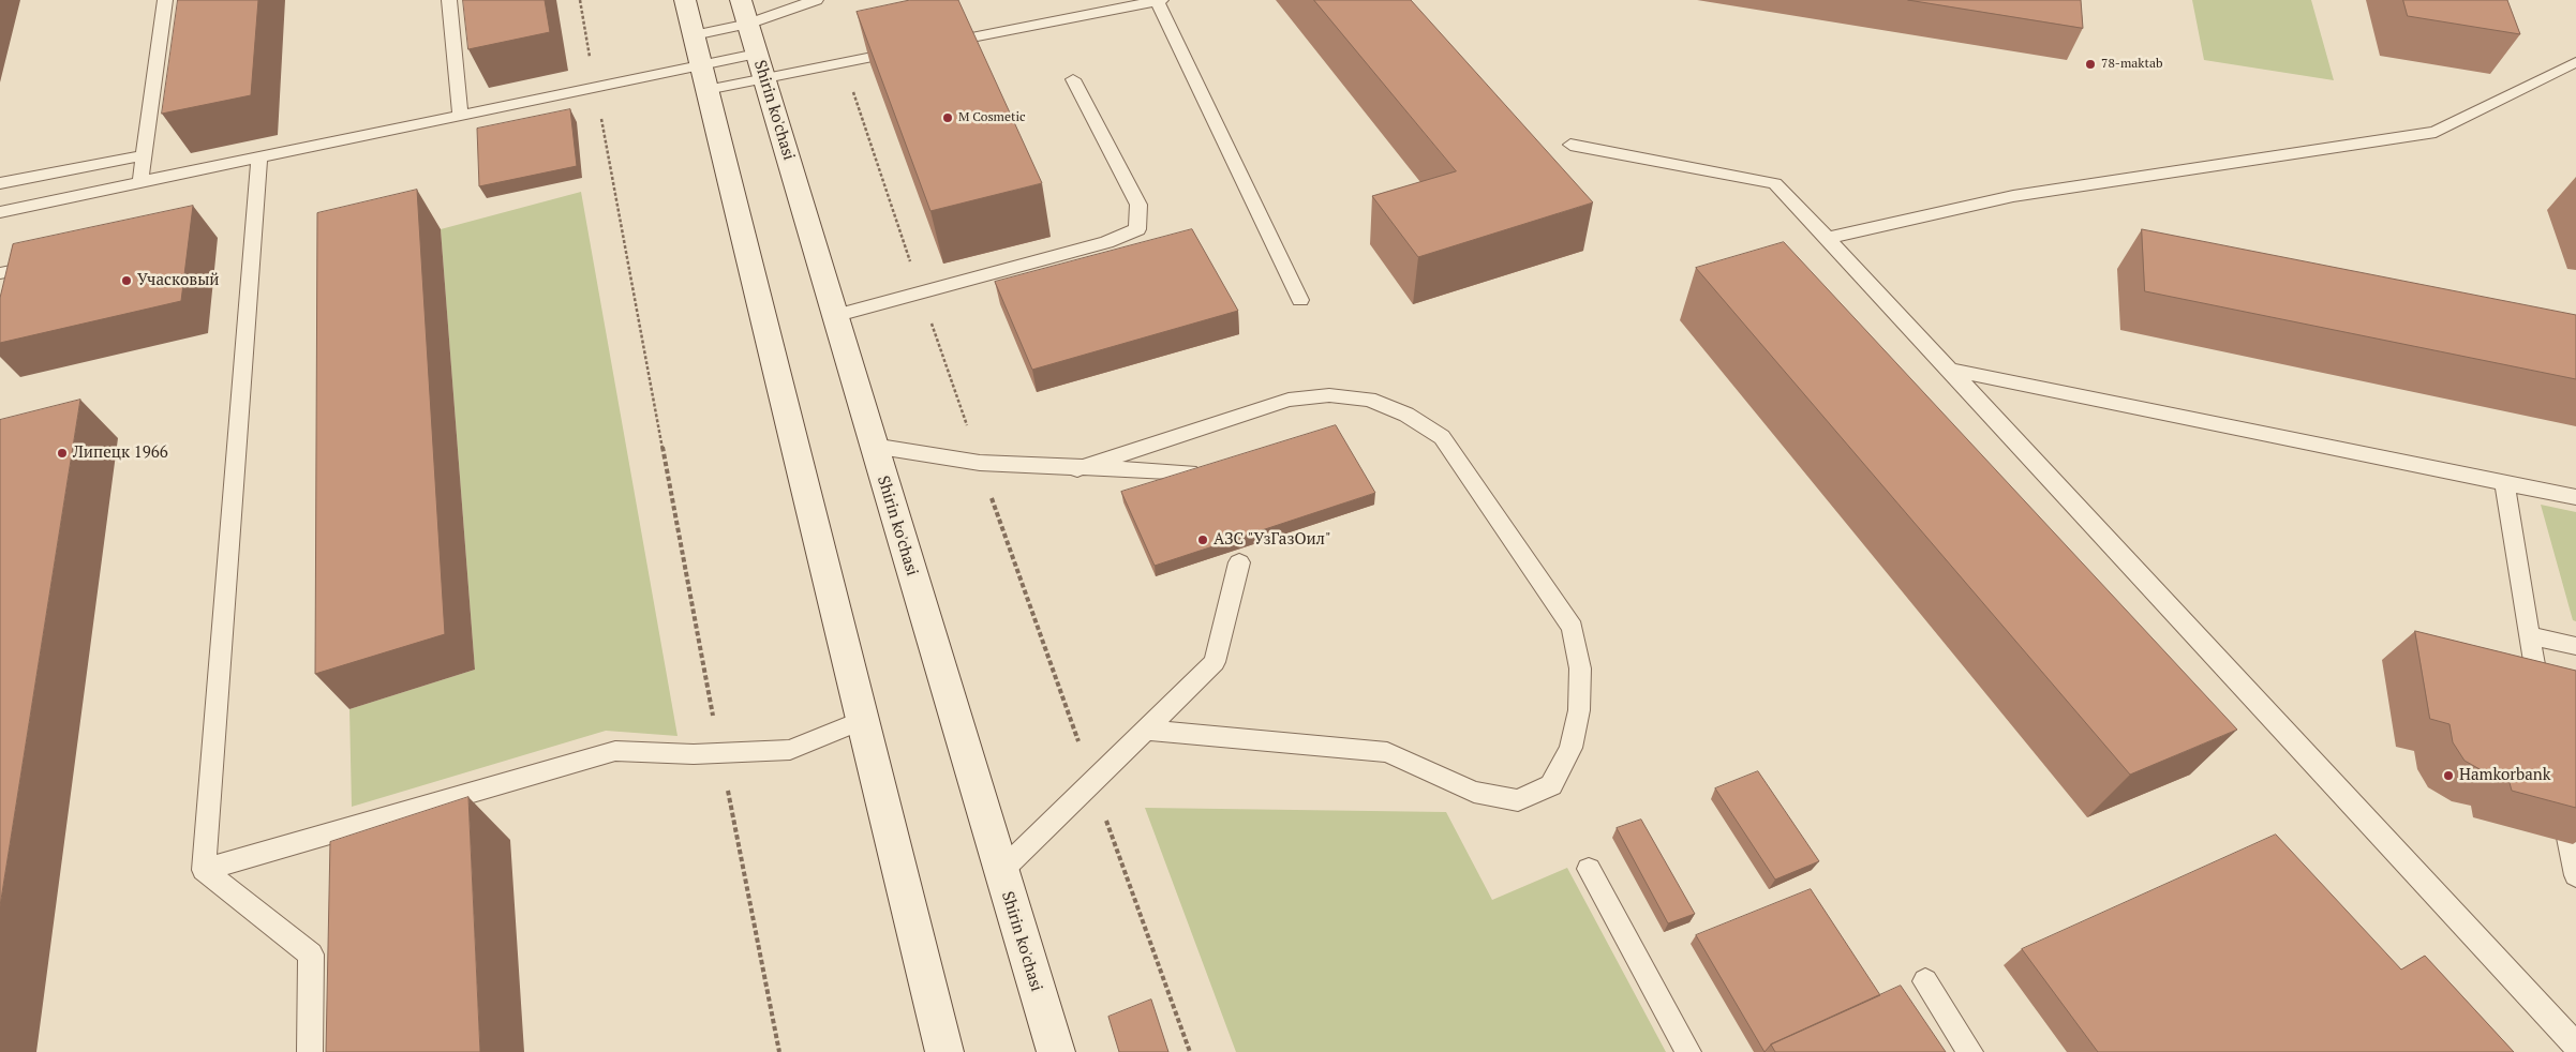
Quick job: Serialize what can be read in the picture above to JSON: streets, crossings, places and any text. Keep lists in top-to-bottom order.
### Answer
{
  "streets": {
    "main road": ["Shirin ko'chasi"]
  },
  "places": [
    "78-maktab",
    "M Cosmetic",
    "Учасковый",
    "Липецк 1966",
    "АЗС \"УзГазОил\"",
    "Hamkorbank"
  ]
}
